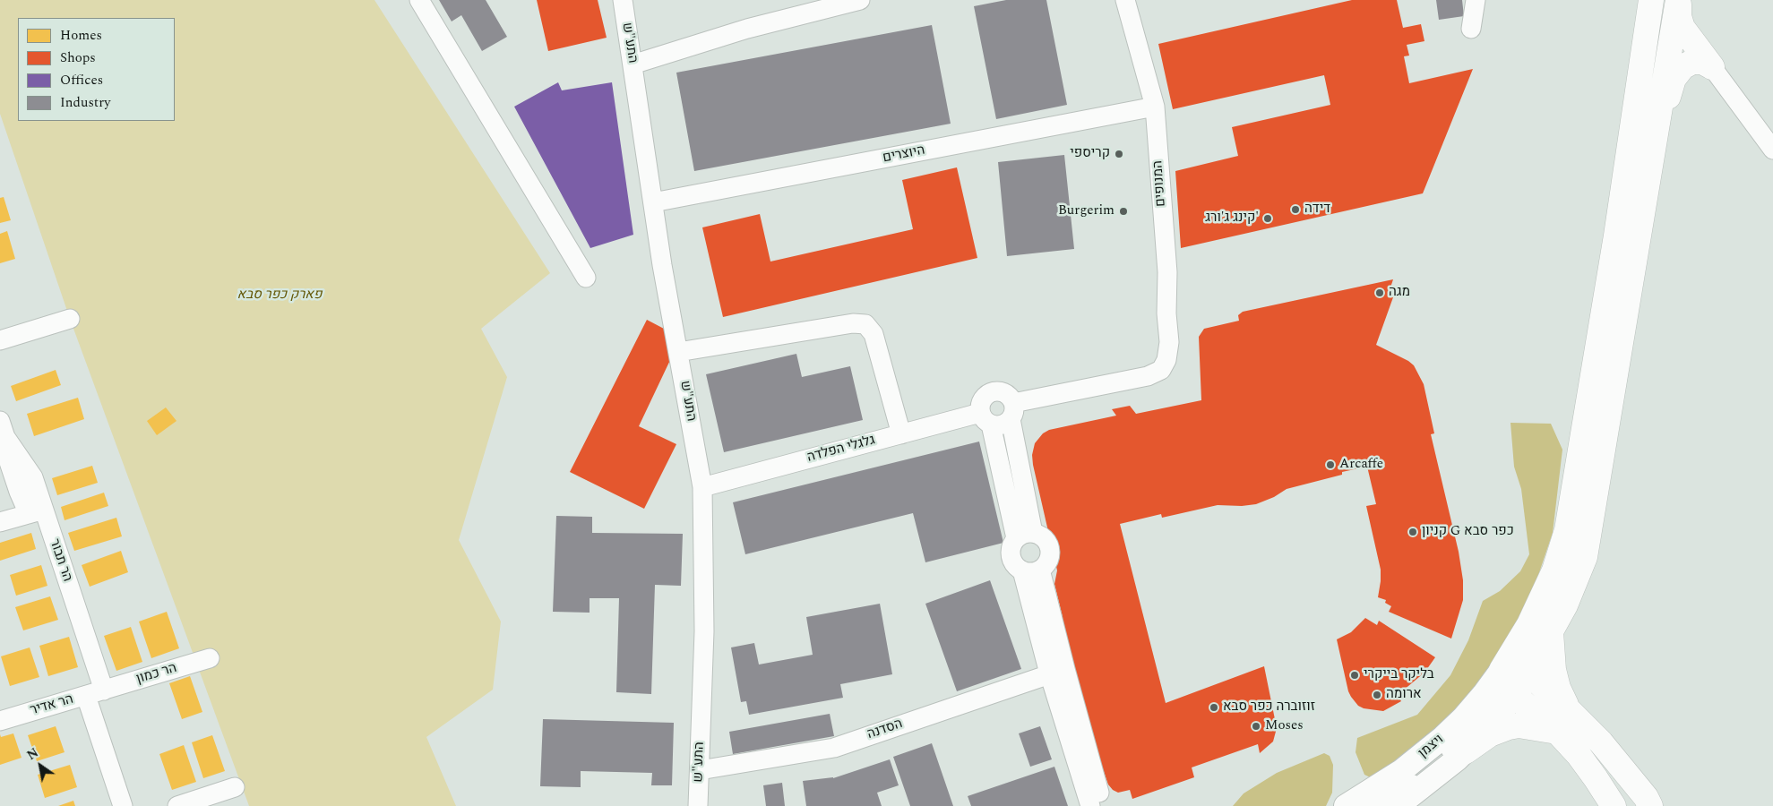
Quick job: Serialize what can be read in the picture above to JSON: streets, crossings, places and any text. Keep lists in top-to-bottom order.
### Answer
{
  "streets": {
    "main road": ["ויצמן"],
    "street": [
      "התע\"ש",
      "היוצרים",
      "המנופים",
      "גלגלי הפלדה",
      "הר תבור",
      "הר כמון",
      "הר אדיר",
      "הסדנה"
    ]
  },
  "crossings": [
    ["התע\"ש", "היוצרים"],
    ["התע\"ש", "גלגלי הפלדה"],
    ["התע\"ש", "הסדנה"],
    ["היוצרים", "המנופים"],
    ["המנופים", "גלגלי הפלדה"],
    ["הר תבור", "הר כמון"],
    ["הר תבור", "הר אדיר"],
    ["הר כמון", "הר אדיר"]
  ],
  "parks": ["פארק כפר סבא"],
  "places": [
    "קריספי",
    "דידה",
    "Burgerim",
    "קינג ג'ורג'",
    "מגה",
    "Arcaffe",
    "קניון G כפר סבא",
    "בליקר בייקרי",
    "ארומה",
    "זוזוברה כפר סבא",
    "Moses"
  ],
  "legend": [
    "Homes",
    "Shops",
    "Offices",
    "Industry"
  ],
  "north": "top left"
}
